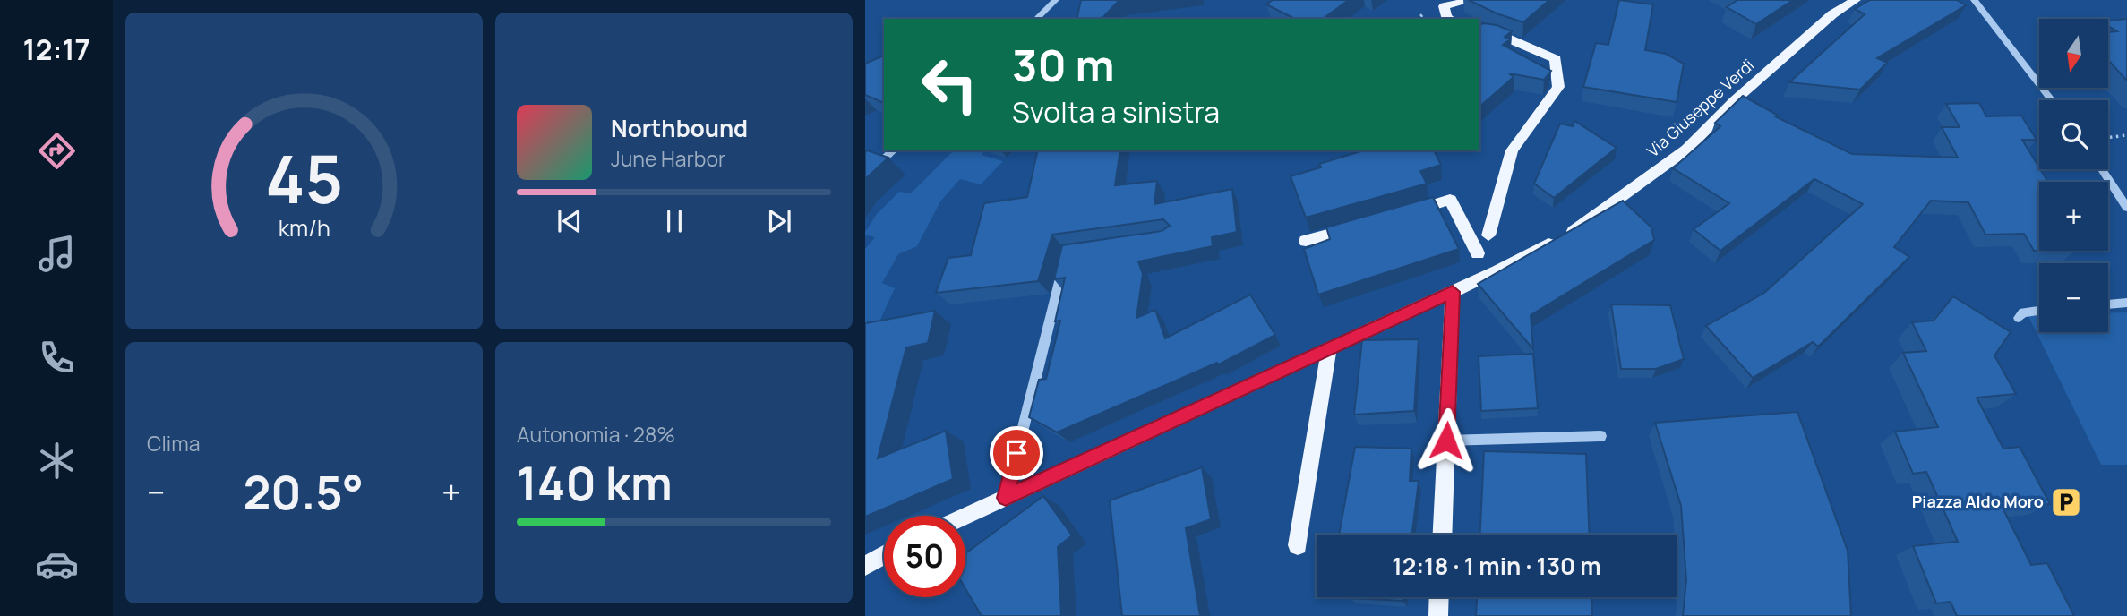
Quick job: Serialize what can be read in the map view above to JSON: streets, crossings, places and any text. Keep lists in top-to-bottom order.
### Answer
{
  "streets": {
    "main road": ["Via Giuseppe Verdi"]
  },
  "places": {
    "parking": ["Piazza Aldo Moro"]
  },
  "north": "bottom",
  "page": {
    "tabs": "12:17",
    "map_buttons": ["+", "−"],
    "turn": ["30 m", "Svolta a sinistra"],
    "song": ["Northbound", "June Harbor"],
    "tile": [
      "Clima",
      ["Autonomia · 28%", "140 km"]
    ],
    "heat": ["−", "20.5°", "+"],
    "limit": "50",
    "trip": "12:18 · 1 min · 130 m",
    "gauge": ["45", "km/h"]
  }
}
